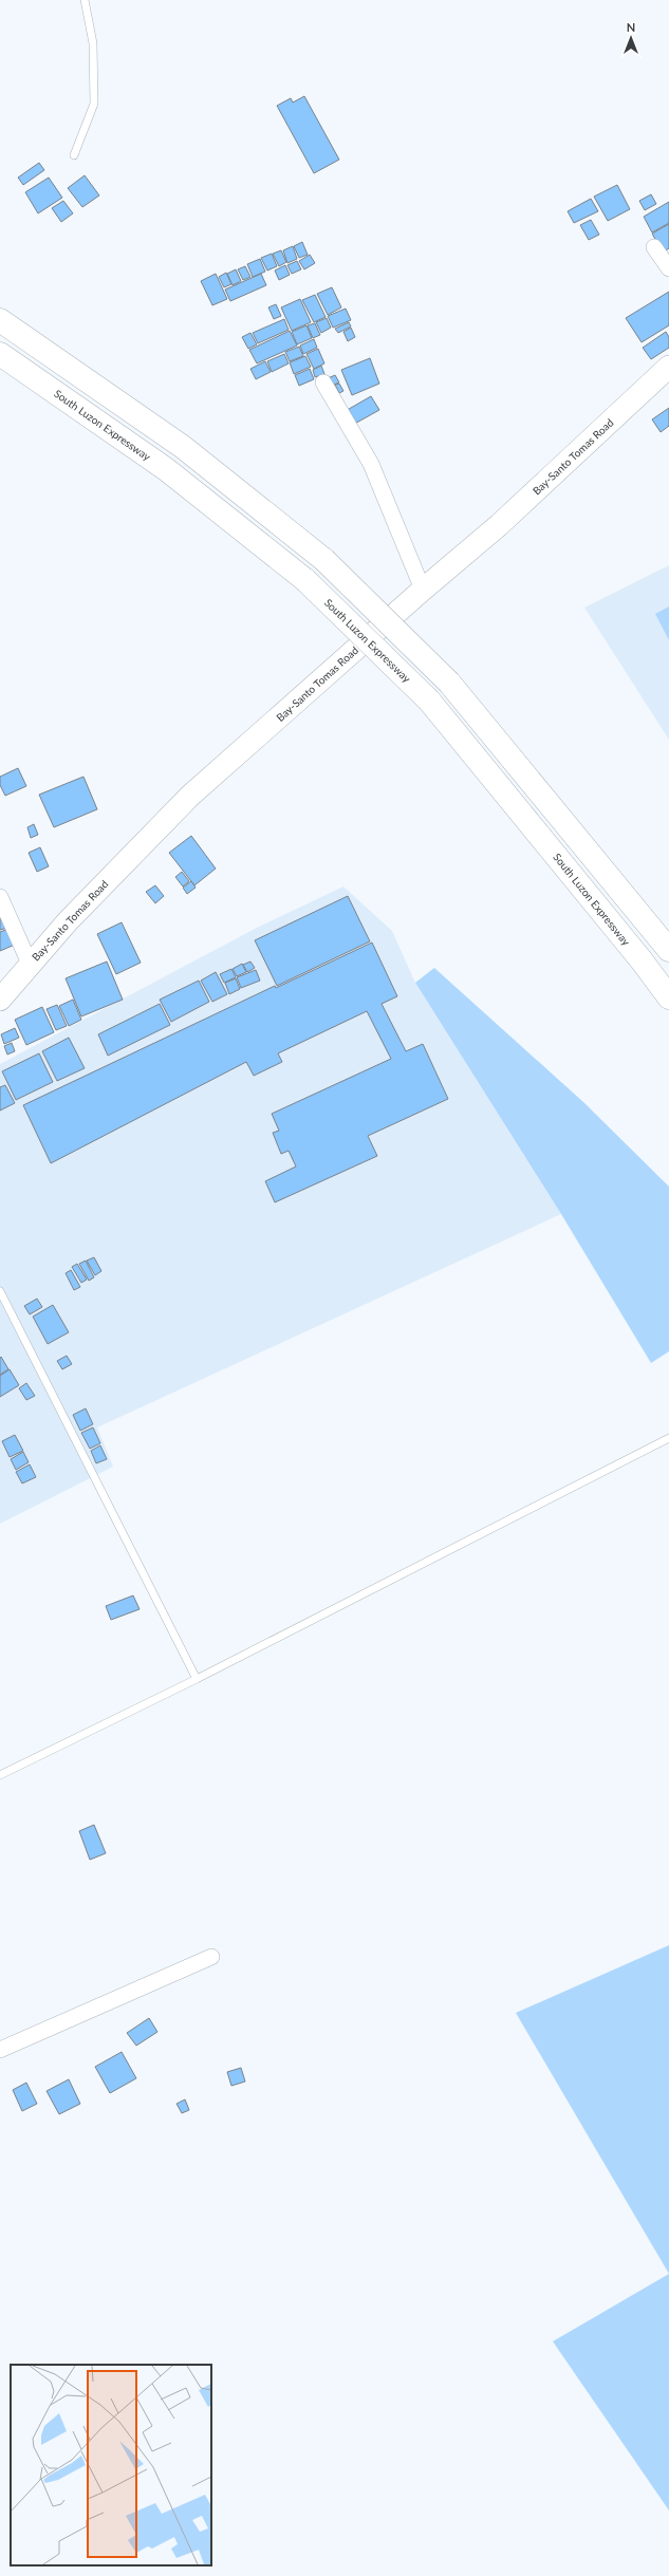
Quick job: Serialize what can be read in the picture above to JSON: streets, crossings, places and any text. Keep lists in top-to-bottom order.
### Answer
{
  "streets": {
    "highway": ["South Luzon Expressway"],
    "main road": ["Bay-Santo Tomas Road"]
  },
  "north": "top"
}
